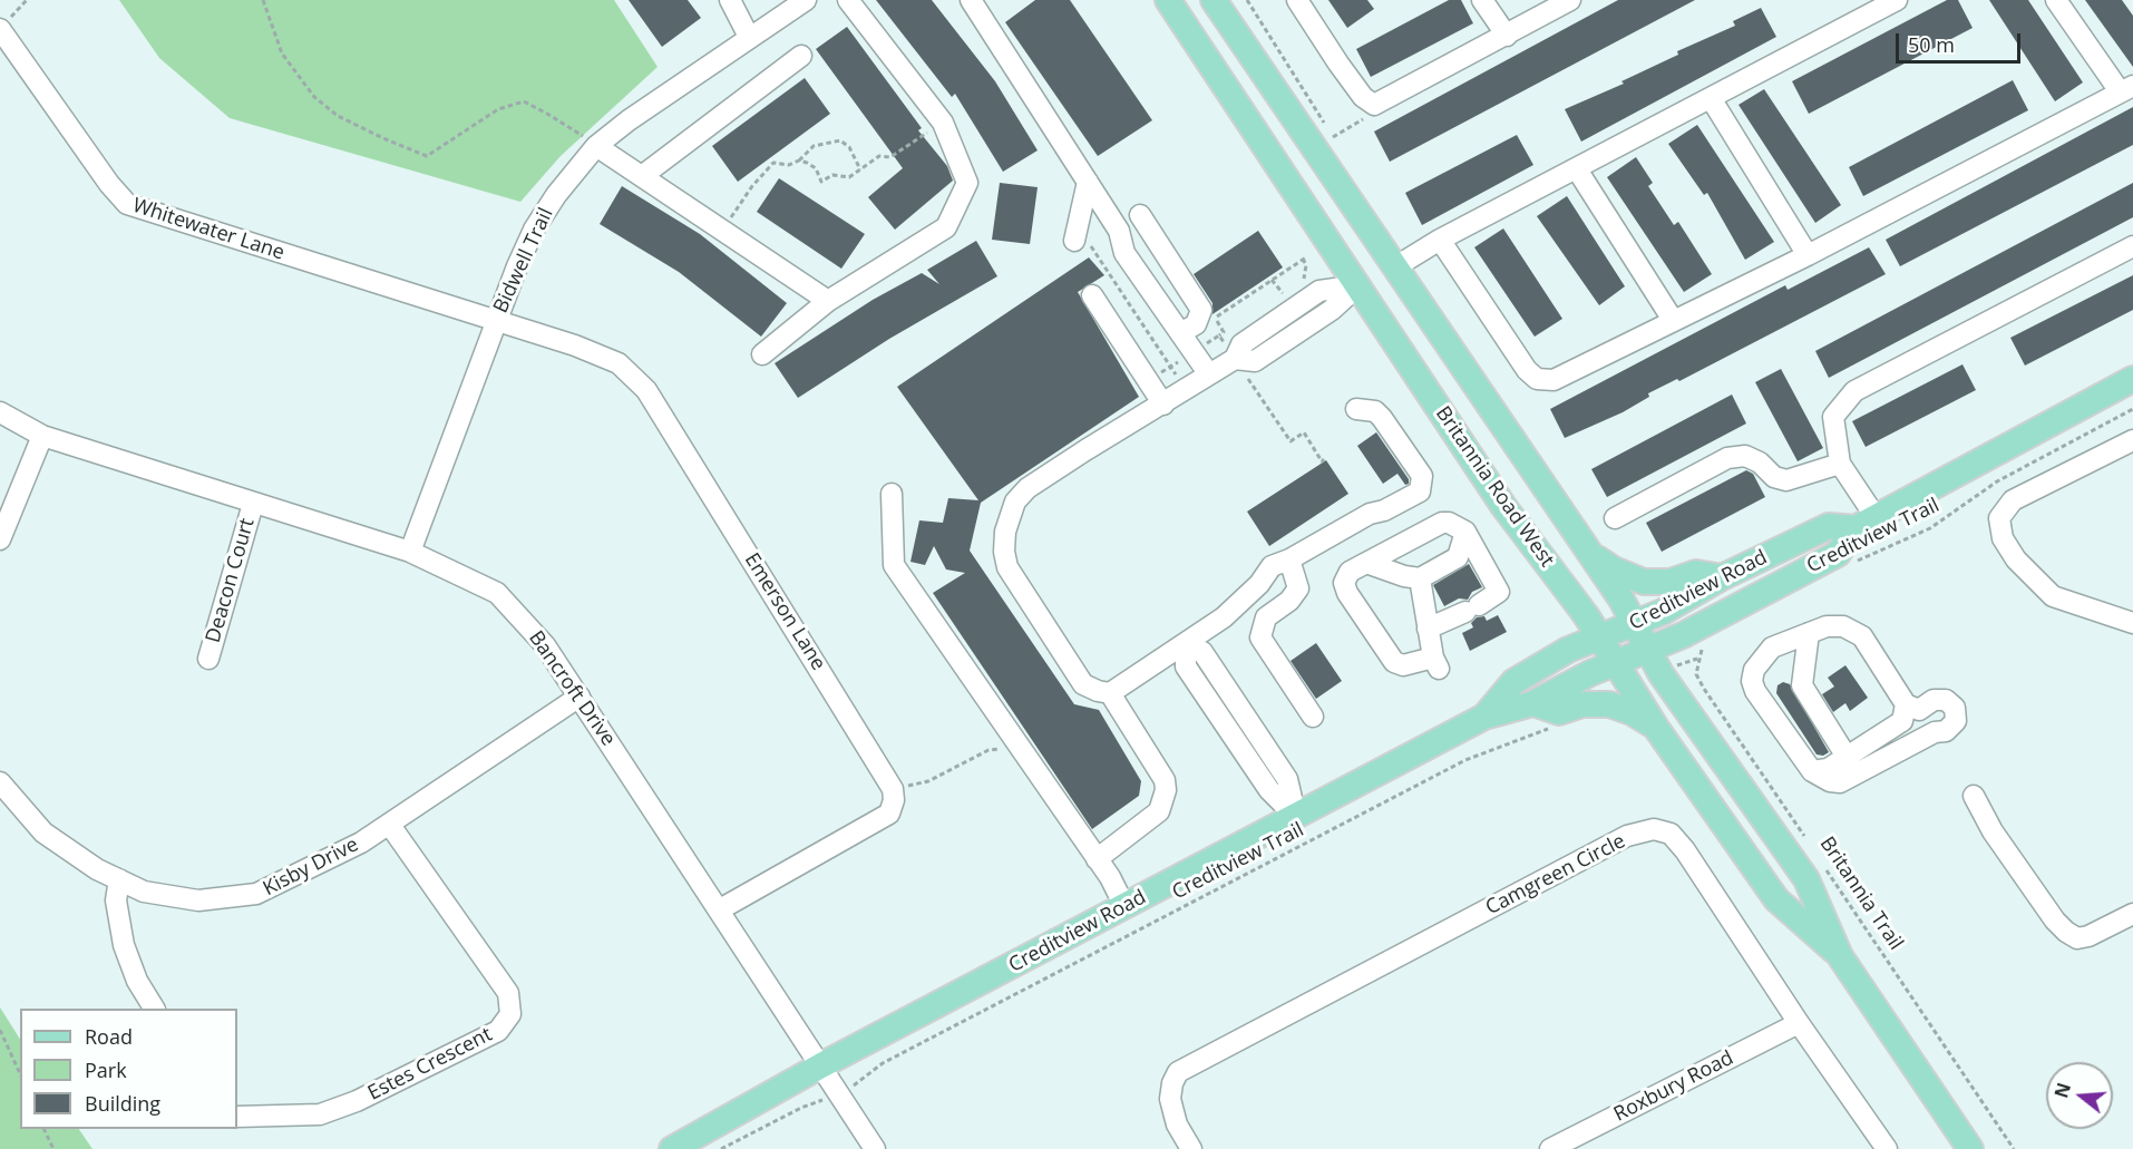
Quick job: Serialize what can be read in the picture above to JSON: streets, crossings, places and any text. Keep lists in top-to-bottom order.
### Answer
{
  "streets": {
    "main road": ["Britannia Road West", "Creditview Road"],
    "street": [
      "Whitewater Lane",
      "Bidwell Trail",
      "Deacon Court",
      "Emerson Lane",
      "Bancroft Drive",
      "Kisby Drive",
      "Camgreen Circle",
      "Estes Crescent",
      "Roxbury Road"
    ],
    "path": ["Creditview Trail", "Britannia Trail"]
  },
  "crossings": [
    ["Whitewater Lane", "Bidwell Trail"],
    ["Whitewater Lane", "Emerson Lane"],
    ["Bidwell Trail", "Emerson Lane"],
    ["Bidwell Trail", "Bancroft Drive"],
    ["Britannia Road West", "Creditview Road"],
    ["Deacon Court", "Bancroft Drive"],
    ["Creditview Road", "Bancroft Drive"],
    ["Bancroft Drive", "Kisby Drive"],
    ["Kisby Drive", "Estes Crescent"],
    ["Camgreen Circle", "Roxbury Road"]
  ],
  "legend": ["Road", "Park", "Building"],
  "scale_bar": "50 m",
  "north": "left"
}
